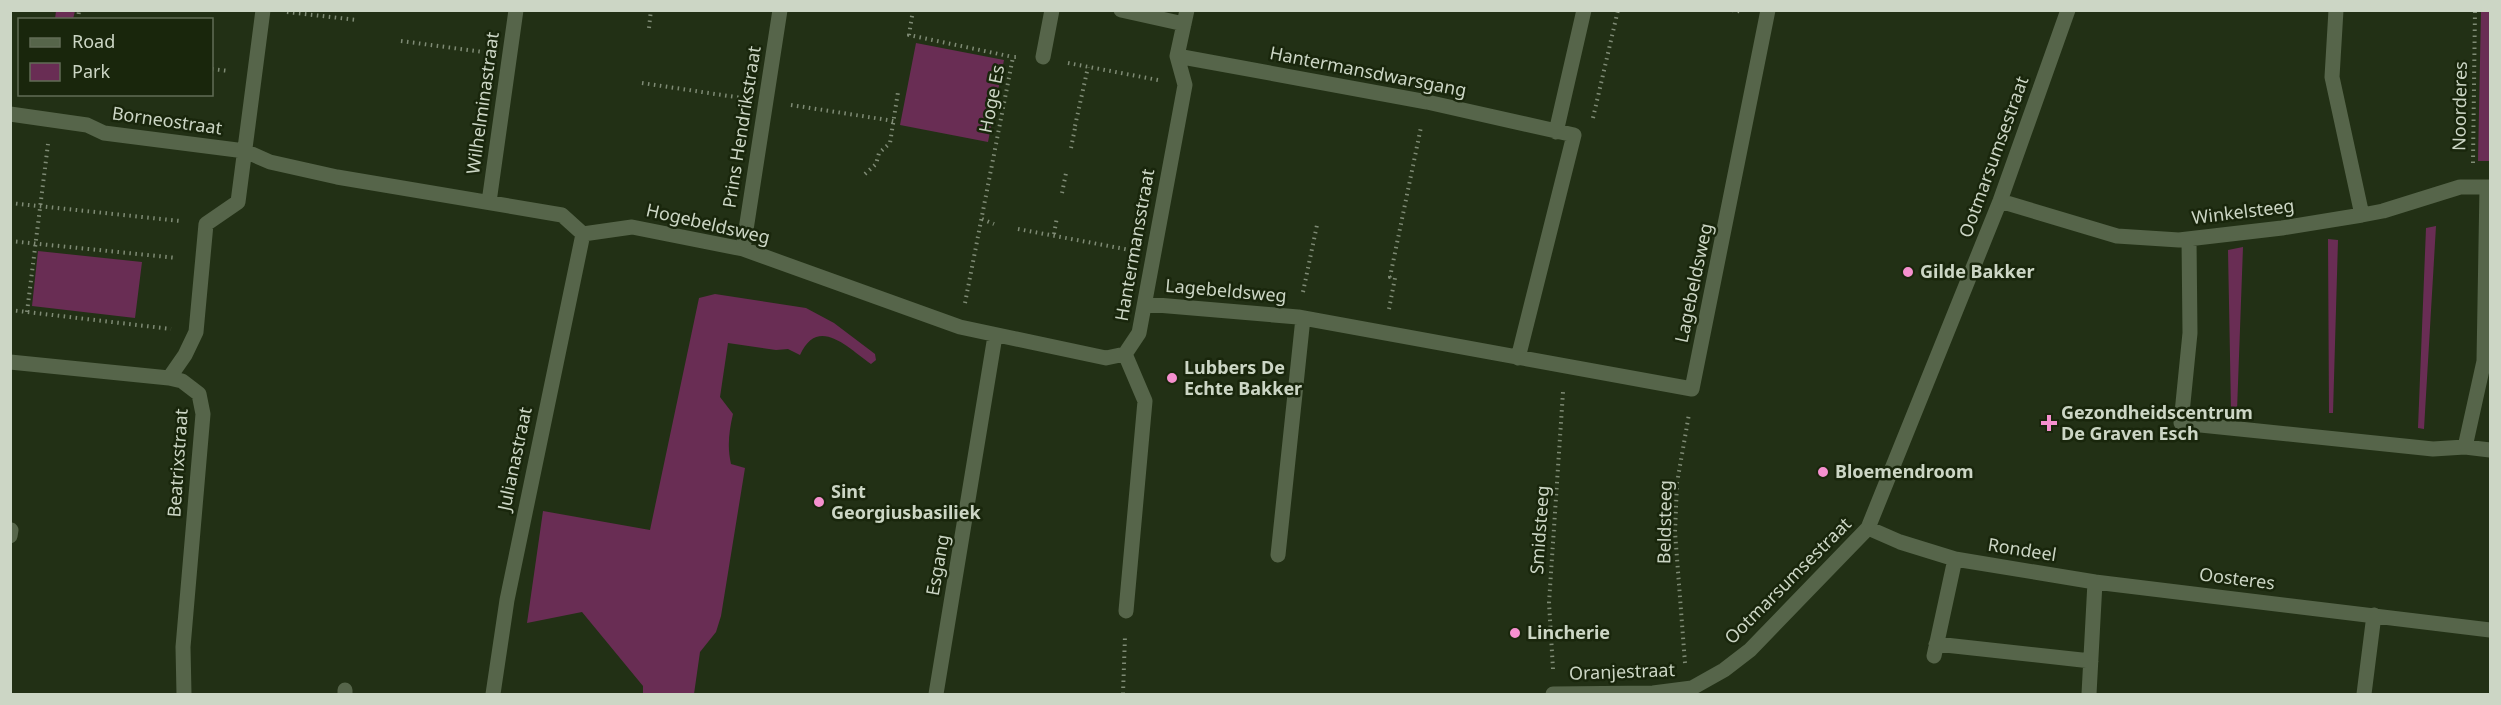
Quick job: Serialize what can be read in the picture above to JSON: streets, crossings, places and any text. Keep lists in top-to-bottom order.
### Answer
{
  "streets": {
    "street": [
      "Hantermansdwarsgang",
      "Wilhelminastraat",
      "Borneostraat",
      "Prins Hendrikstraat",
      "Ootmarsumsestraat",
      "Winkelsteeg",
      "Hogebeldsweg",
      "Hantermansstraat",
      "Lagebeldsweg",
      "Julianastraat",
      "Beatrixstraat",
      "Rondeel",
      "Esgang",
      "Oosteres",
      "Oranjestraat"
    ],
    "path": [
      "Hoge Es",
      "Noorderes",
      "Beldsteeg",
      "Smidsteeg"
    ]
  },
  "crossings": [
    ["Hantermansdwarsgang", "Hantermansstraat"],
    ["Hoge Es", "Hogebeldsweg"],
    ["Hoge Es", "Hantermansstraat"],
    ["Noorderes", "Winkelsteeg"],
    ["Prins Hendrikstraat", "Hogebeldsweg"],
    ["Ootmarsumsestraat", "Winkelsteeg"],
    ["Ootmarsumsestraat", "Rondeel"],
    ["Ootmarsumsestraat", "Oranjestraat"],
    ["Hogebeldsweg", "Hantermansstraat"],
    ["Hogebeldsweg", "Julianastraat"],
    ["Hogebeldsweg", "Esgang"],
    ["Hantermansstraat", "Lagebeldsweg"],
    ["Lagebeldsweg", "Beldsteeg"],
    ["Lagebeldsweg", "Smidsteeg"],
    ["Smidsteeg", "Oranjestraat"],
    ["Rondeel", "Oosteres"]
  ],
  "places": {
    "other": [
      "Gilde Bakker",
      "Lubbers De Echte Bakker",
      "Bloemendroom",
      "Sint Georgiusbasiliek",
      "Lincherie"
    ],
    "health": ["Gezondheidscentrum De Graven Esch"]
  },
  "legend": ["Road", "Park"]
}
